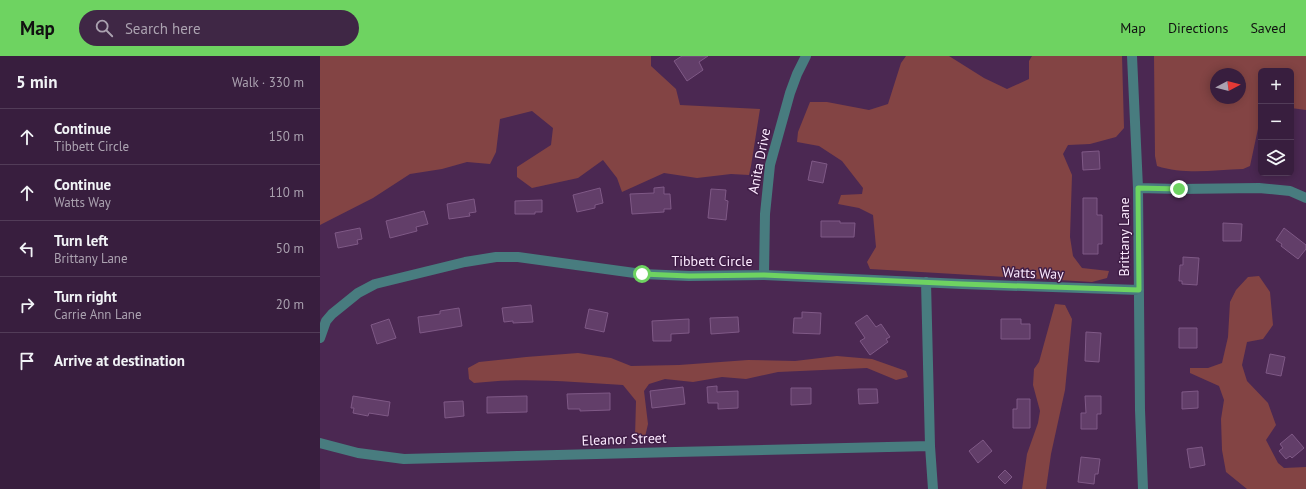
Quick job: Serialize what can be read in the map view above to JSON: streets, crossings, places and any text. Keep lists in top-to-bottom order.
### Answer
{
  "streets": {
    "street": [
      "Anita Drive",
      "Brittany Lane",
      "Tibbett Circle",
      "Watts Way",
      "Eleanor Street"
    ]
  },
  "crossings": [
    ["Anita Drive", "Tibbett Circle"],
    ["Brittany Lane", "Watts Way"],
    ["Tibbett Circle", "Watts Way"]
  ],
  "north": "right",
  "page": {
    "header": "Map",
    "search": "Search here",
    "nav": ["Map", "Directions", "Saved"],
    "heading": ["5 min", "Walk · 330 m"],
    "map_buttons": ["+", "−"],
    "list": [
      ["Continue", "Tibbett Circle", "150 m"],
      ["Continue", "Watts Way", "110 m"],
      ["Turn left", "Brittany Lane", "50 m"],
      ["Turn right", "Carrie Ann Lane", "20 m"],
      "Arrive at destination"
    ]
  }
}
